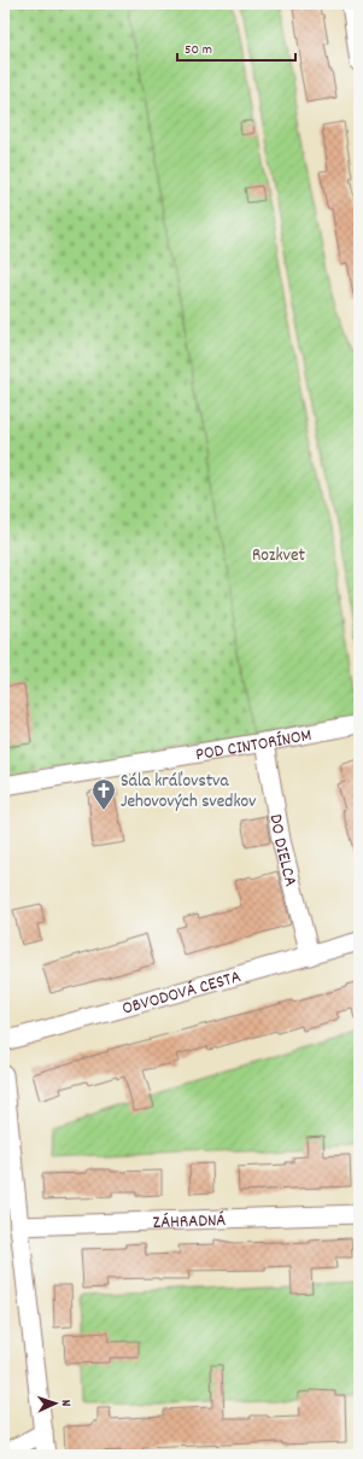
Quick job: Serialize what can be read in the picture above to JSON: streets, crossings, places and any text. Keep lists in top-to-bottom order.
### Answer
{
  "streets": {
    "street": [
      "POD CINTORÍNOM",
      "DO DIELCA",
      "OBVODOVÁ CESTA",
      "ZÁHRADNÁ"
    ]
  },
  "crossings": [
    ["POD CINTORÍNOM", "DO DIELCA"],
    ["DO DIELCA", "OBVODOVÁ CESTA"]
  ],
  "parks": ["Rozkvet"],
  "places": {
    "church": ["Sála kráľovstva Jehovových svedkov"]
  },
  "scale_bar": "50 m",
  "north": "right"
}
